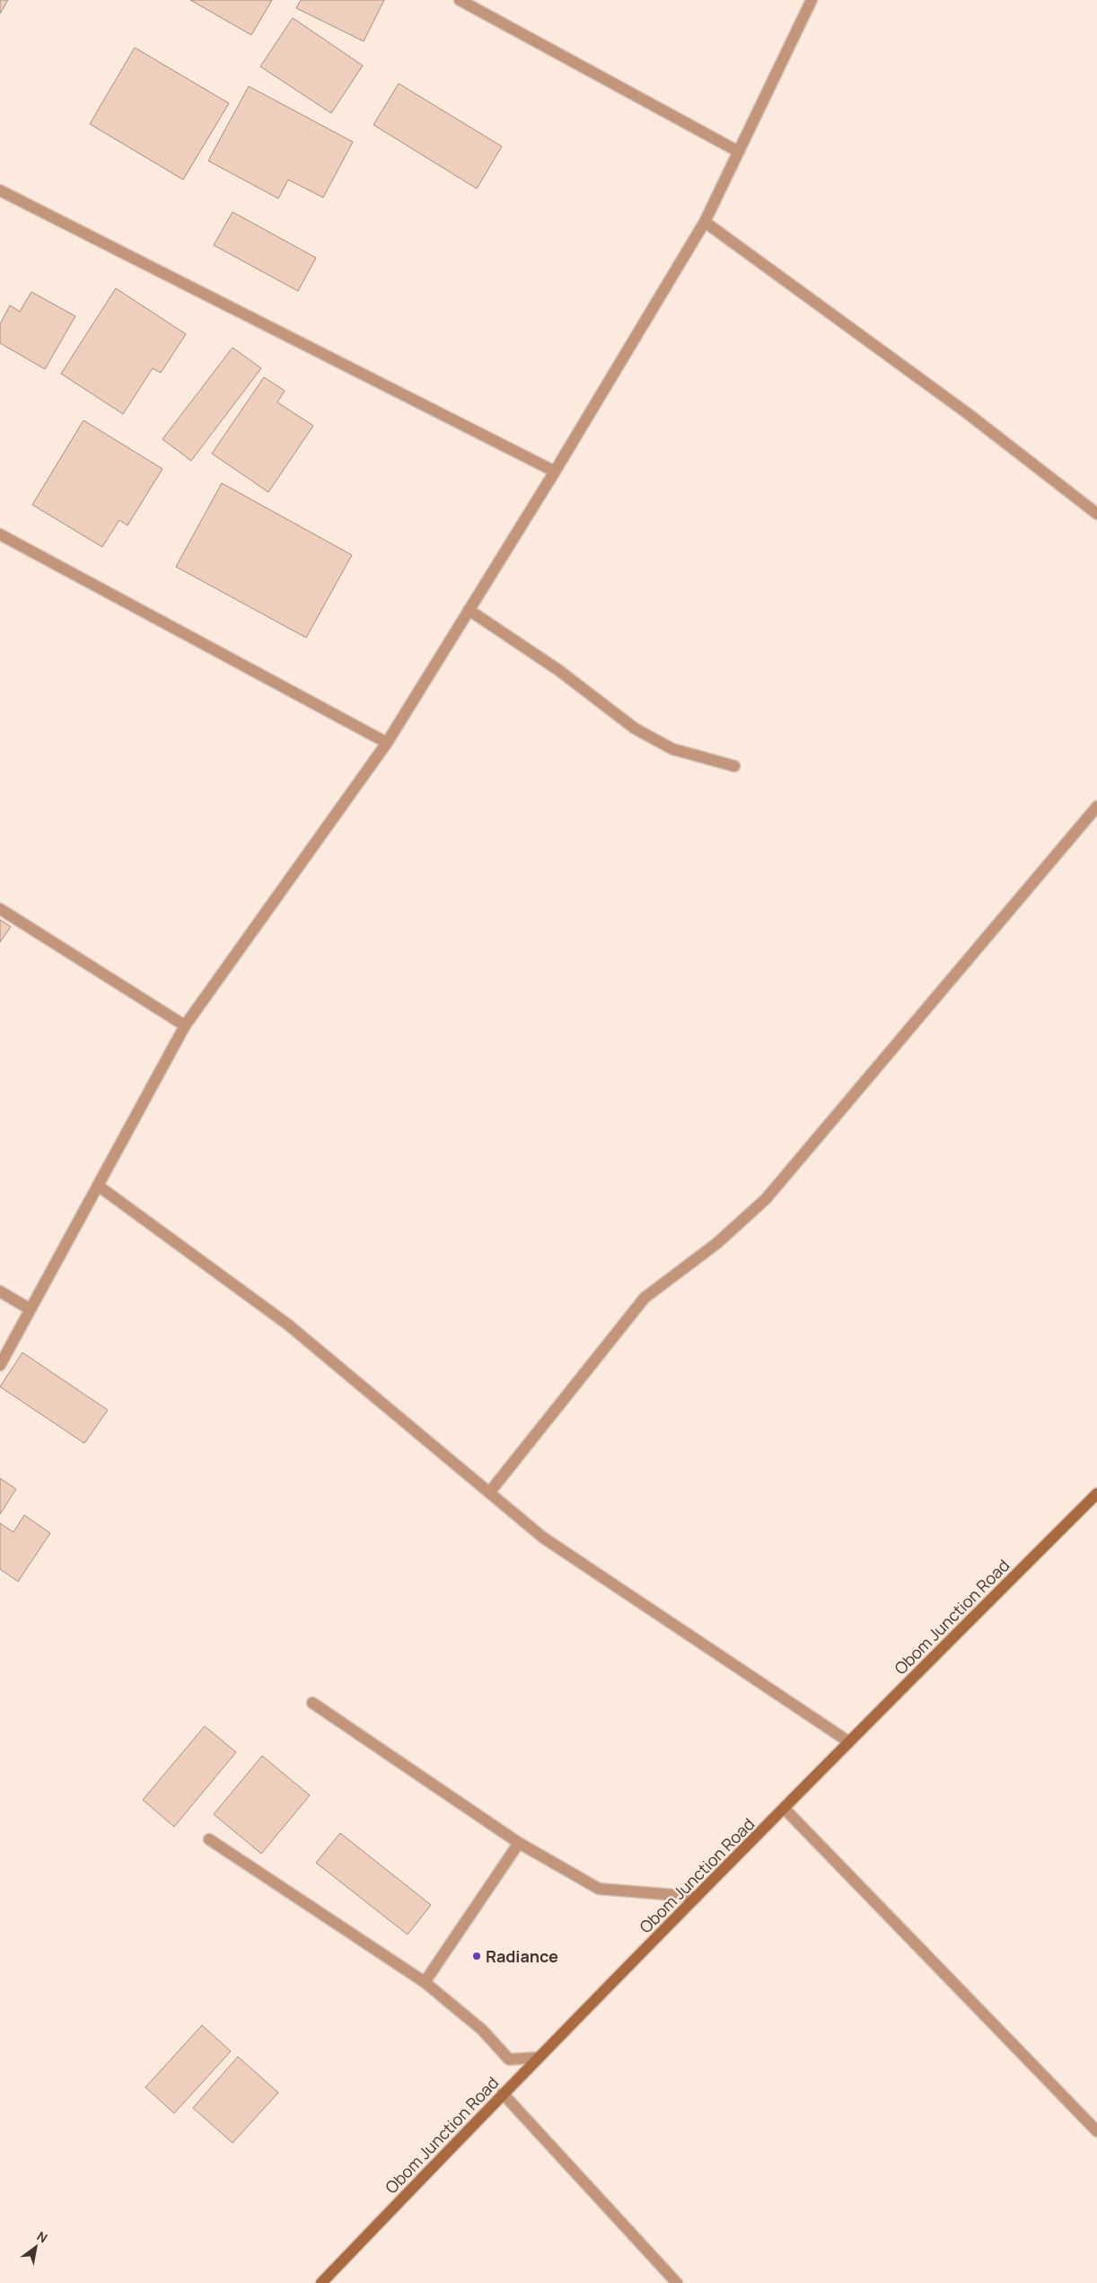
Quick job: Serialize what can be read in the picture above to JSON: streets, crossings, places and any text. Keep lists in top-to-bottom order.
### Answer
{
  "streets": {
    "main road": ["Obom Junction Road"]
  },
  "places": ["Radiance"],
  "north": "top right"
}
